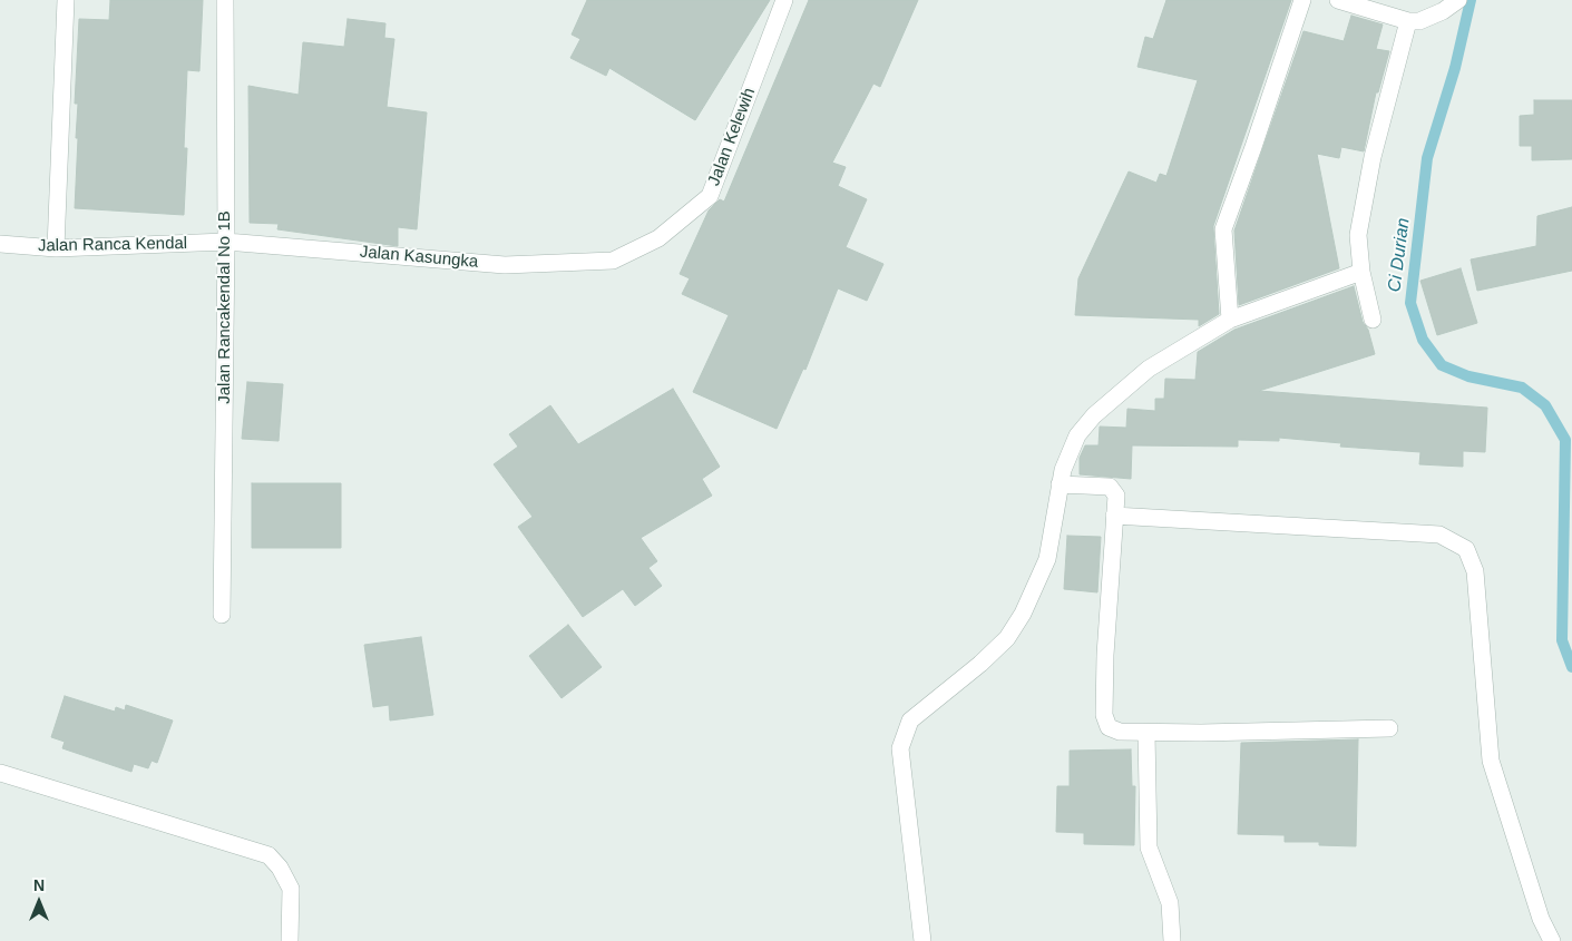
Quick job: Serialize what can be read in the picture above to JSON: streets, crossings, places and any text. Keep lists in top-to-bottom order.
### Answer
{
  "streets": {
    "street": [
      "Jalan Kelewih",
      "Jalan Ranca Kendal",
      "Jalan Kasungka",
      "Jalan Rancakendal No 1B"
    ]
  },
  "crossings": [
    ["Jalan Kelewih", "Jalan Kasungka"],
    ["Jalan Ranca Kendal", "Jalan Kasungka"],
    ["Jalan Ranca Kendal", "Jalan Rancakendal No 1B"],
    ["Jalan Kasungka", "Jalan Rancakendal No 1B"]
  ],
  "water": ["Ci Durian"],
  "north": "top"
}
